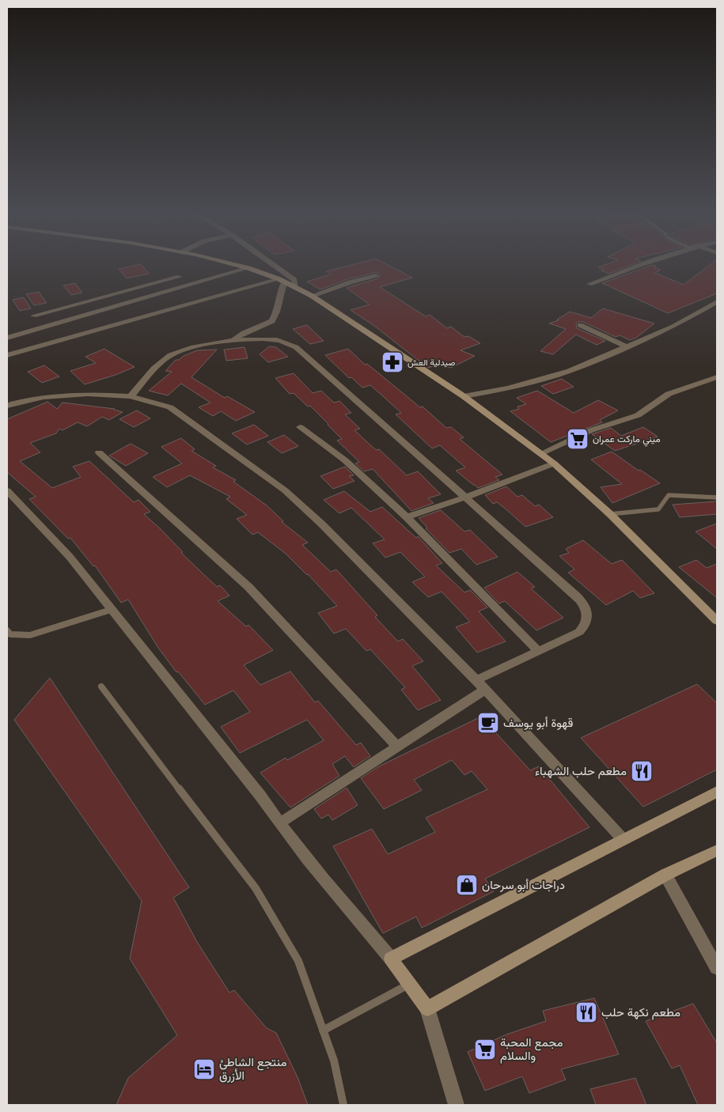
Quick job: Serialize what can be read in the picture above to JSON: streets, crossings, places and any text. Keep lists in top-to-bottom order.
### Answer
{
  "places": {
    "pharmacy": ["صيدلية العش"],
    "supermarket": ["ميني ماركت عمران", "مجمع المحبة والسلام"],
    "cafe": ["قهوة أبو يوسف"],
    "restaurant": ["مطعم حلب الشهباء", "مطعم نكهة حلب"],
    "shop": ["دراجات أبو سرحان"],
    "hotel": ["منتجع الشاطئ الأزرق"]
  }
}
